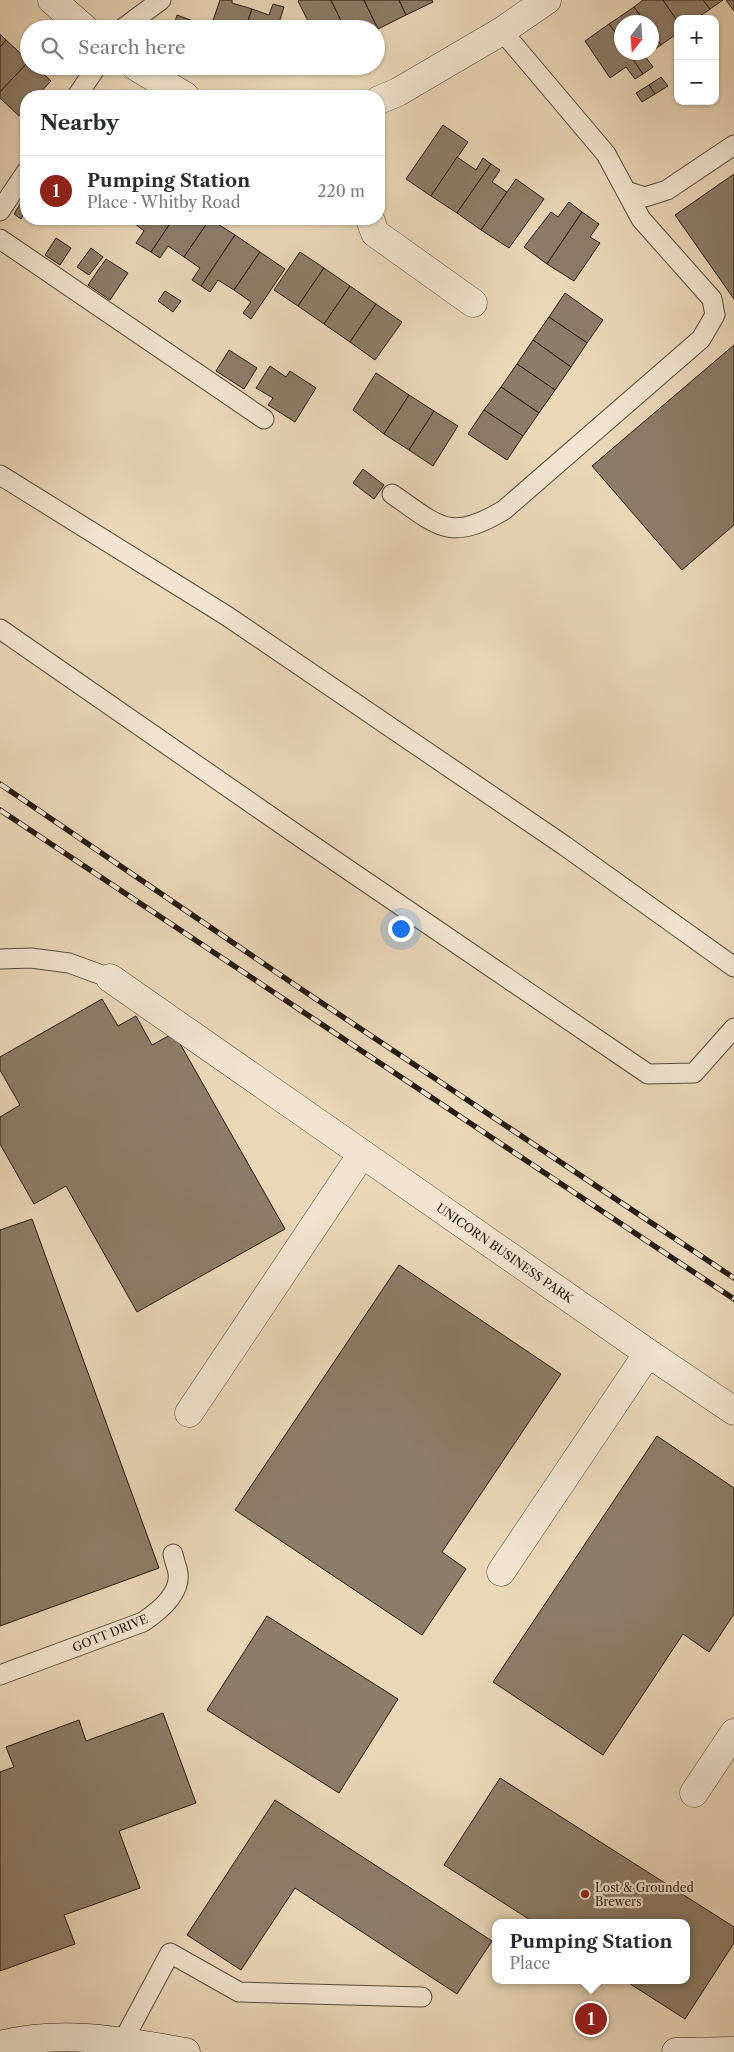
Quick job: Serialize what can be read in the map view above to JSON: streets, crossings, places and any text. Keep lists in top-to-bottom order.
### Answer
{
  "streets": {
    "street": ["UNICORN BUSINESS PARK"],
    "lane": ["GOTT DRIVE"]
  },
  "places": ["Lost & Grounded Brewers"],
  "north": "bottom",
  "page": {
    "map_buttons": ["+", "−"],
    "search": "Search here",
    "heading": "Nearby",
    "list": [
      {
        "mark": "1",
        "name": "Pumping Station",
        "note": "Place · Whitby Road",
        "value": "220 m"
      }
    ],
    "popup": ["Pumping Station", "Place"],
    "pins": "1"
  }
}
